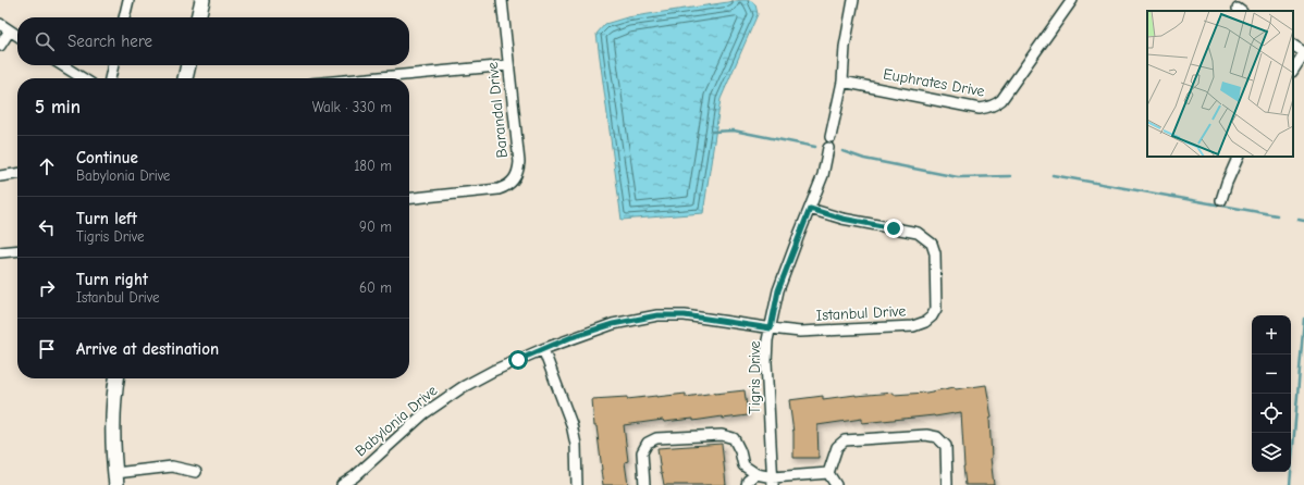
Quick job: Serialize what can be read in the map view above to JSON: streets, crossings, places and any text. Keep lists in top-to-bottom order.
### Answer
{
  "streets": {
    "street": [
      "Euphrates Drive",
      "Barandal Drive",
      "Istanbul Drive",
      "Tigris Drive",
      "Babylonia Drive"
    ]
  },
  "crossings": [
    ["Istanbul Drive", "Tigris Drive"],
    ["Istanbul Drive", "Babylonia Drive"],
    ["Tigris Drive", "Babylonia Drive"]
  ],
  "page": {
    "search": "Search here",
    "heading": ["5 min", "Walk · 330 m"],
    "list": [
      ["Continue", "Babylonia Drive", "180 m"],
      ["Turn left", "Tigris Drive", "90 m"],
      ["Turn right", "Istanbul Drive", "60 m"],
      "Arrive at destination"
    ],
    "map_buttons": ["+", "−"]
  }
}
